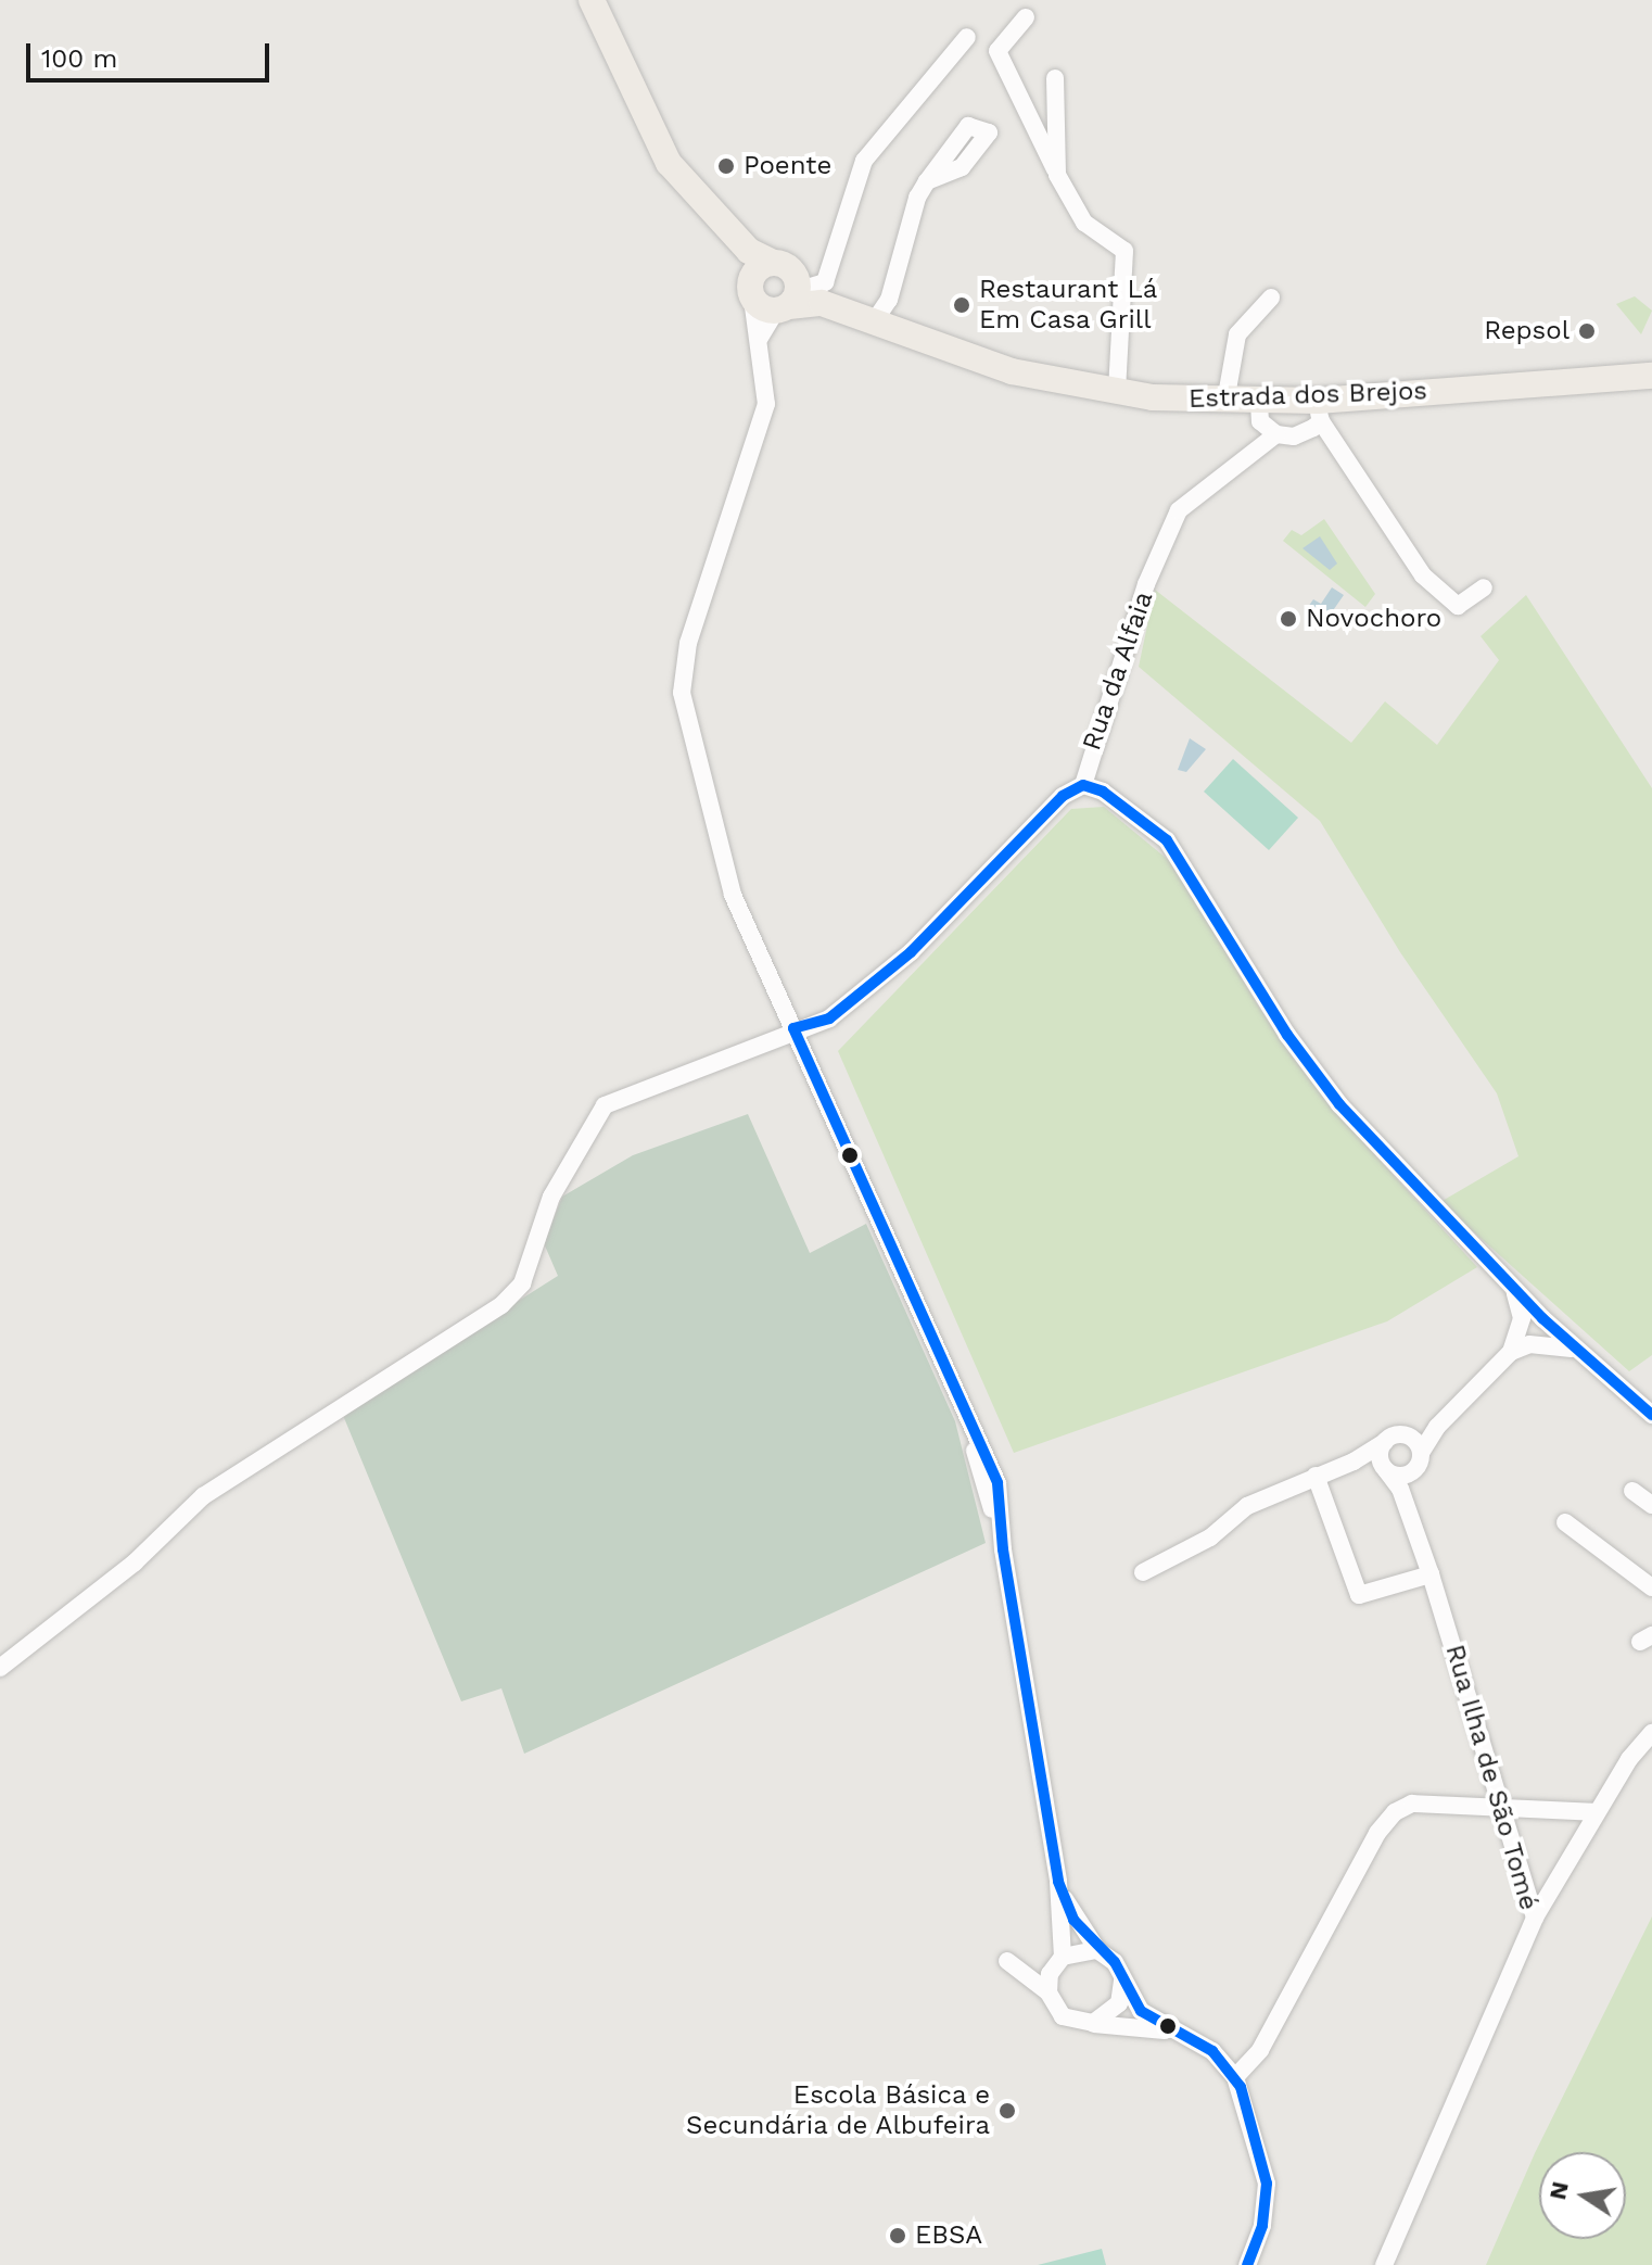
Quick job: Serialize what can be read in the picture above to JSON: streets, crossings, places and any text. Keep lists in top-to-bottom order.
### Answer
{
  "streets": {
    "main road": ["Estrada dos Brejos"],
    "street": ["Rua da Alfaia", "Rua Ilha de São Tomé"]
  },
  "places": [
    "Poente",
    "Restaurant Lá Em Casa Grill",
    "Repsol",
    "Novochoro",
    "Escola Básica e Secundária de Albufeira",
    "EBSA"
  ],
  "scale_bar": "100 m",
  "north": "left"
}
